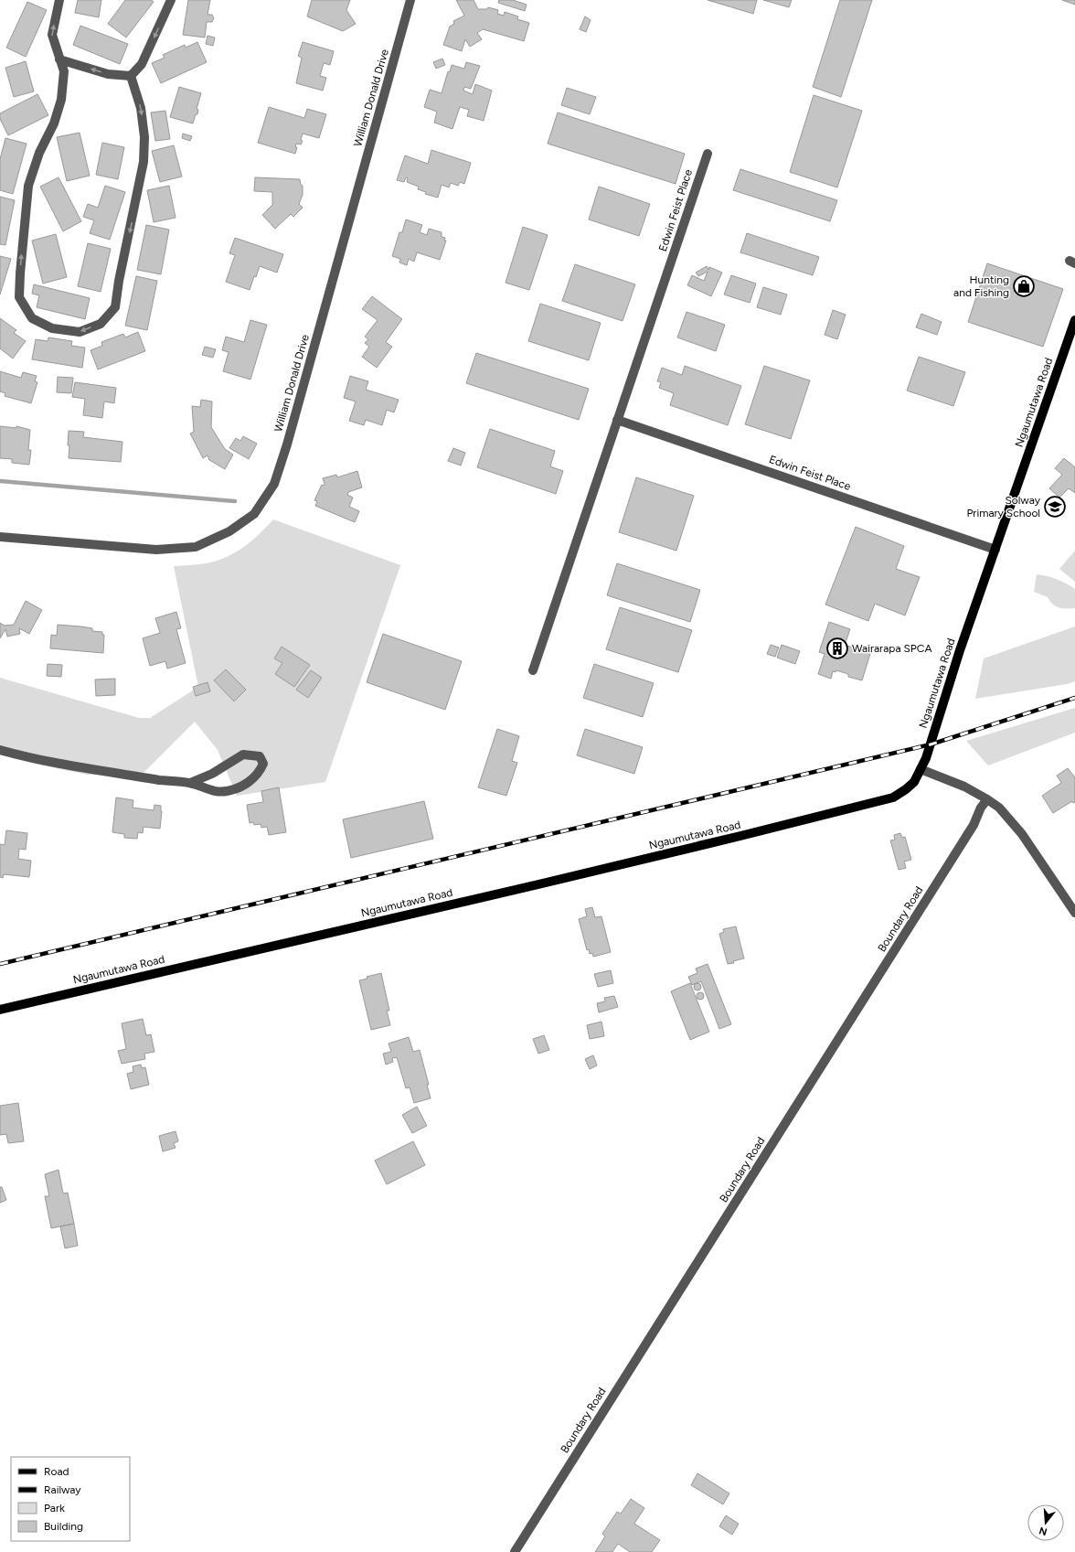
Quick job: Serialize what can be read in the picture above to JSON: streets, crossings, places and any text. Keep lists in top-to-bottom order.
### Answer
{
  "streets": {
    "main road": ["Ngaumutawa Road"],
    "street": ["William Donald Drive", "Edwin Feist Place", "Boundary Road"]
  },
  "crossings": [
    ["Edwin Feist Place", "Ngaumutawa Road"]
  ],
  "places": {
    "shop": ["Hunting and Fishing"],
    "school or university": ["Solway Primary School"],
    "building": ["Wairarapa SPCA"]
  },
  "legend": [
    "Road",
    "Railway",
    "Park",
    "Building"
  ],
  "north": "bottom"
}
